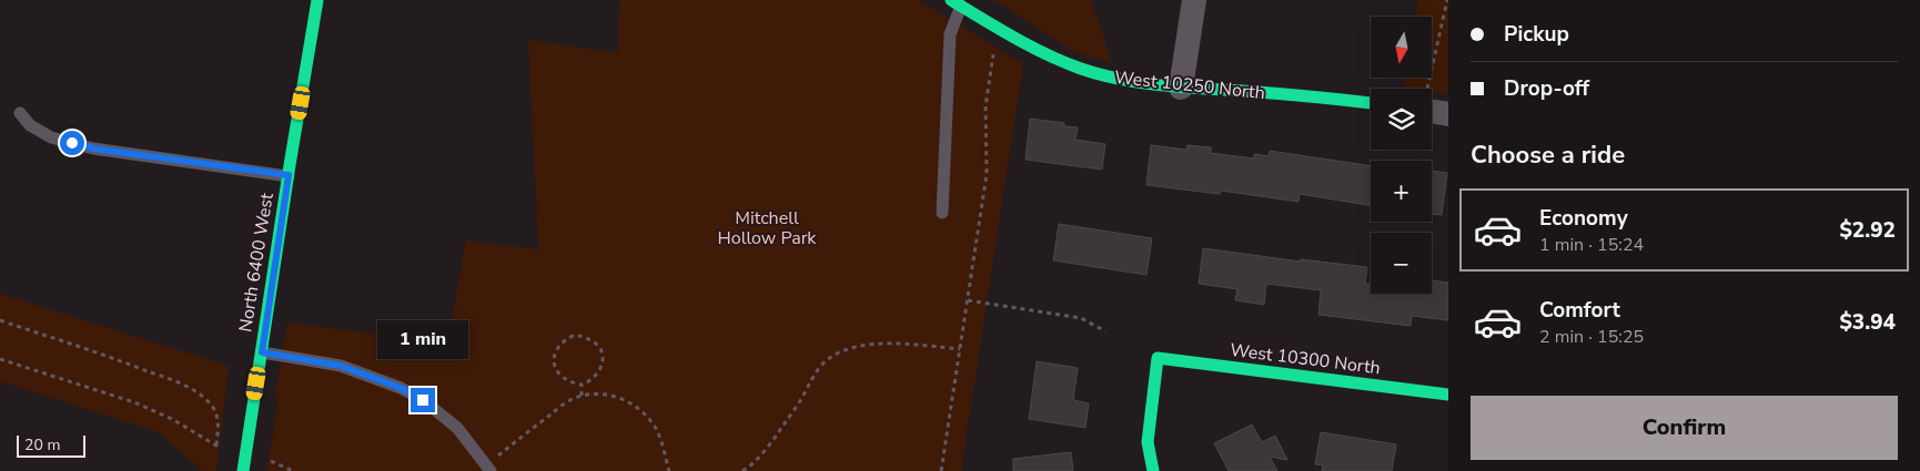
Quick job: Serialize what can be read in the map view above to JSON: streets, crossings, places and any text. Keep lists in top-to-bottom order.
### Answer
{
  "streets": {
    "street": ["West 10250 North", "North 6400 West", "West 10300 North"]
  },
  "parks": ["Mitchell Hollow Park"],
  "scale_bar": "20 m",
  "north": "bottom",
  "page": {
    "banner": ["Pickup", "Drop-off"],
    "map_buttons": ["+", "−"],
    "heading": "Choose a ride",
    "list": [
      {
        "name": "Economy",
        "note": "1 min · 15:24",
        "value": "$2.92"
      },
      {
        "name": "Comfort",
        "note": "2 min · 15:25",
        "value": "$3.94"
      }
    ],
    "bubble": "1 min",
    "buttons": "Confirm",
    "scale": "20 m"
  }
}
